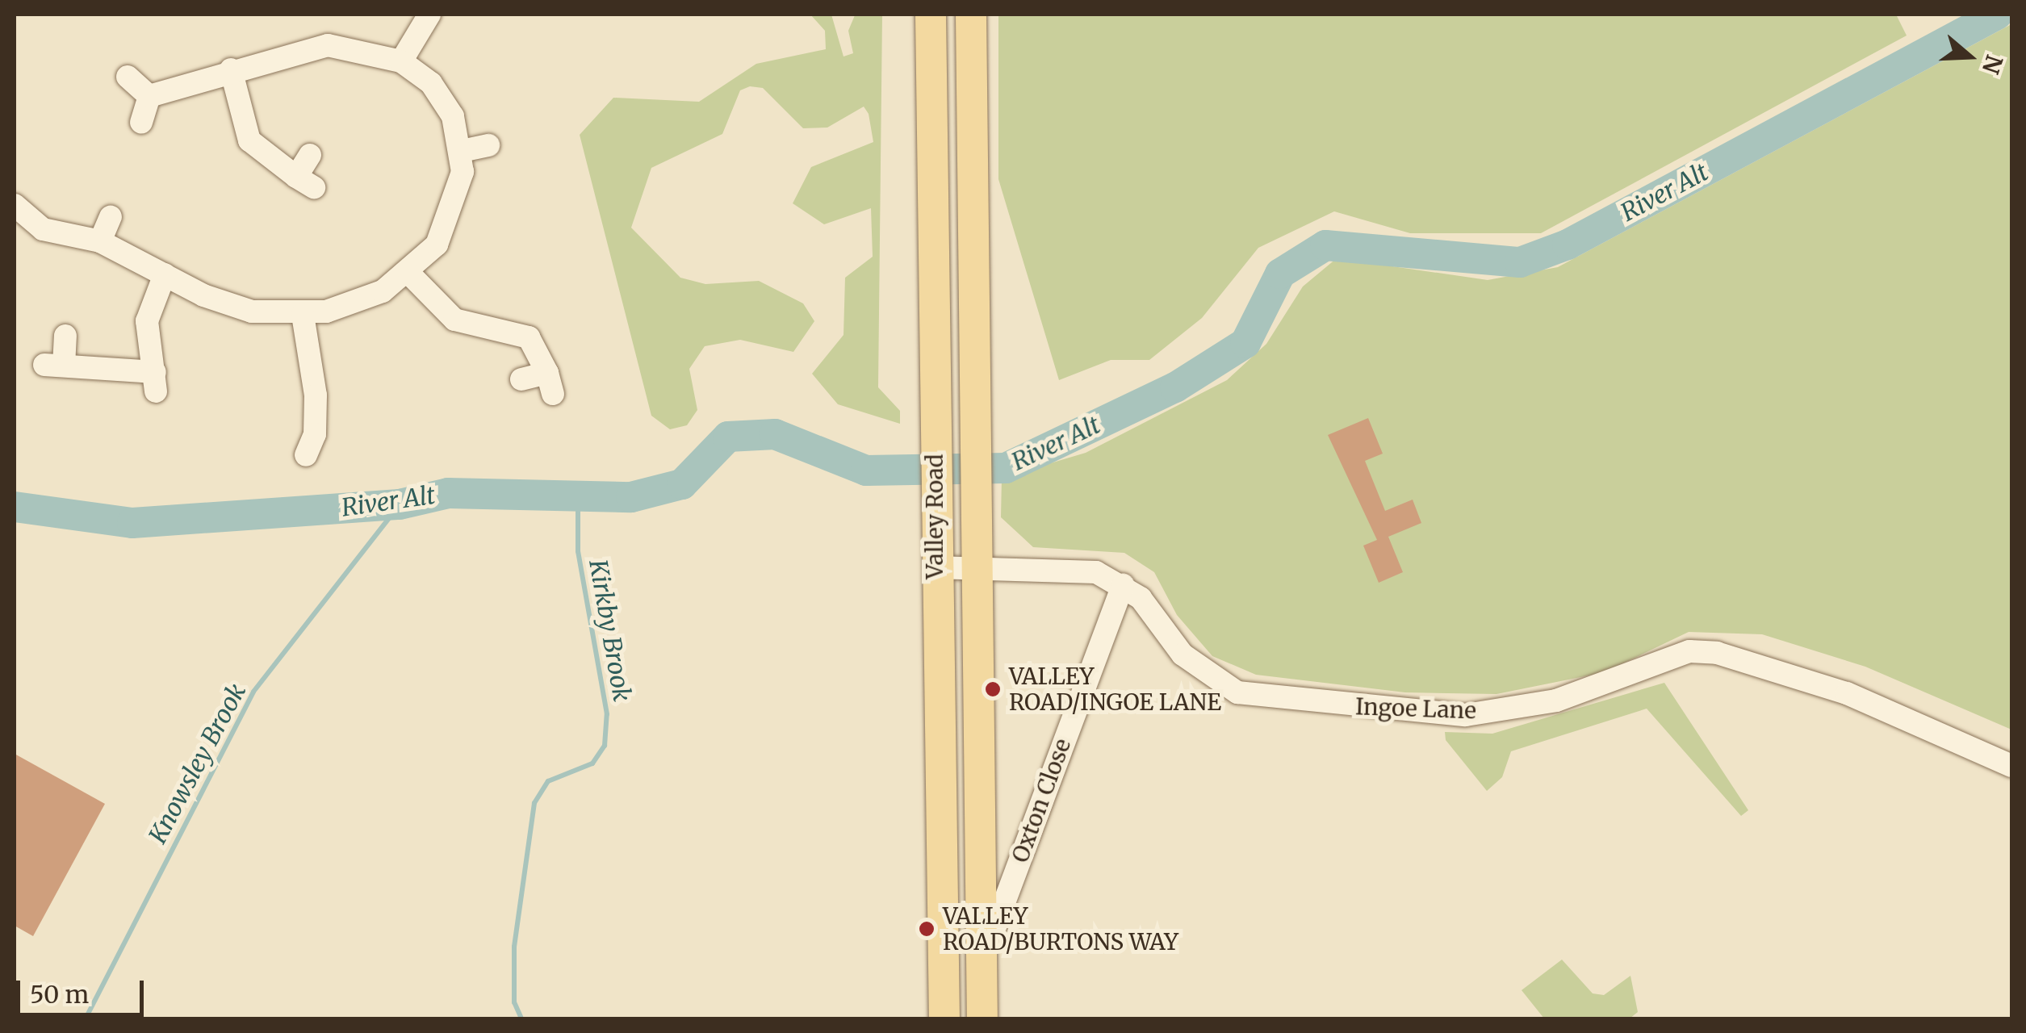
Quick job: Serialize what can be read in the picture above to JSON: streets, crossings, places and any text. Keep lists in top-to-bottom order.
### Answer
{
  "streets": {
    "main road": ["Valley Road"],
    "street": ["Ingoe Lane", "Oxton Close"]
  },
  "crossings": [
    ["Ingoe Lane", "Oxton Close"]
  ],
  "water": ["River Alt", "Kirkby Brook", "Knowsley Brook"],
  "places": ["VALLEY ROAD/INGOE LANE", "VALLEY ROAD/BURTONS WAY"],
  "scale_bar": "50 m",
  "north": "right"
}
